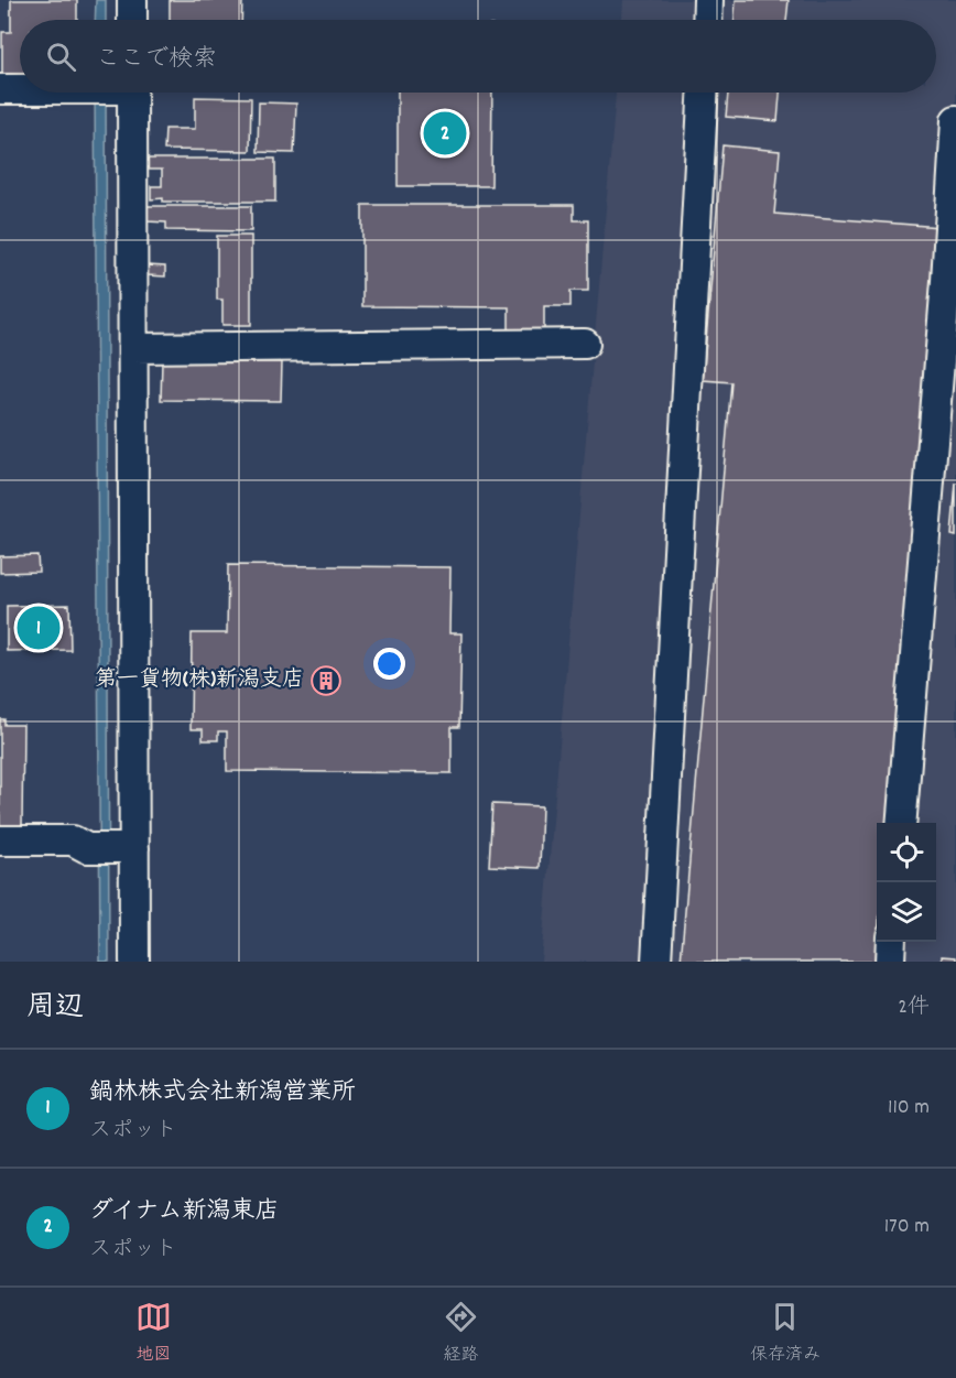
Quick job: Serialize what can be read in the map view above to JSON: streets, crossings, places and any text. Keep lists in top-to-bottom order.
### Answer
{
  "places": {
    "building": ["第一貨物(株)新潟支店"]
  },
  "page": {
    "search": "ここで検索",
    "pins": ["2", "1"],
    "heading": ["周辺", "2件"],
    "list": [
      {
        "mark": "1",
        "name": "鍋林株式会社新潟営業所",
        "note": "スポット",
        "value": "110 m"
      },
      {
        "mark": "2",
        "name": "ダイナム新潟東店",
        "note": "スポット",
        "value": "170 m"
      }
    ],
    "nav": ["地図", "経路", "保存済み"]
  }
}
